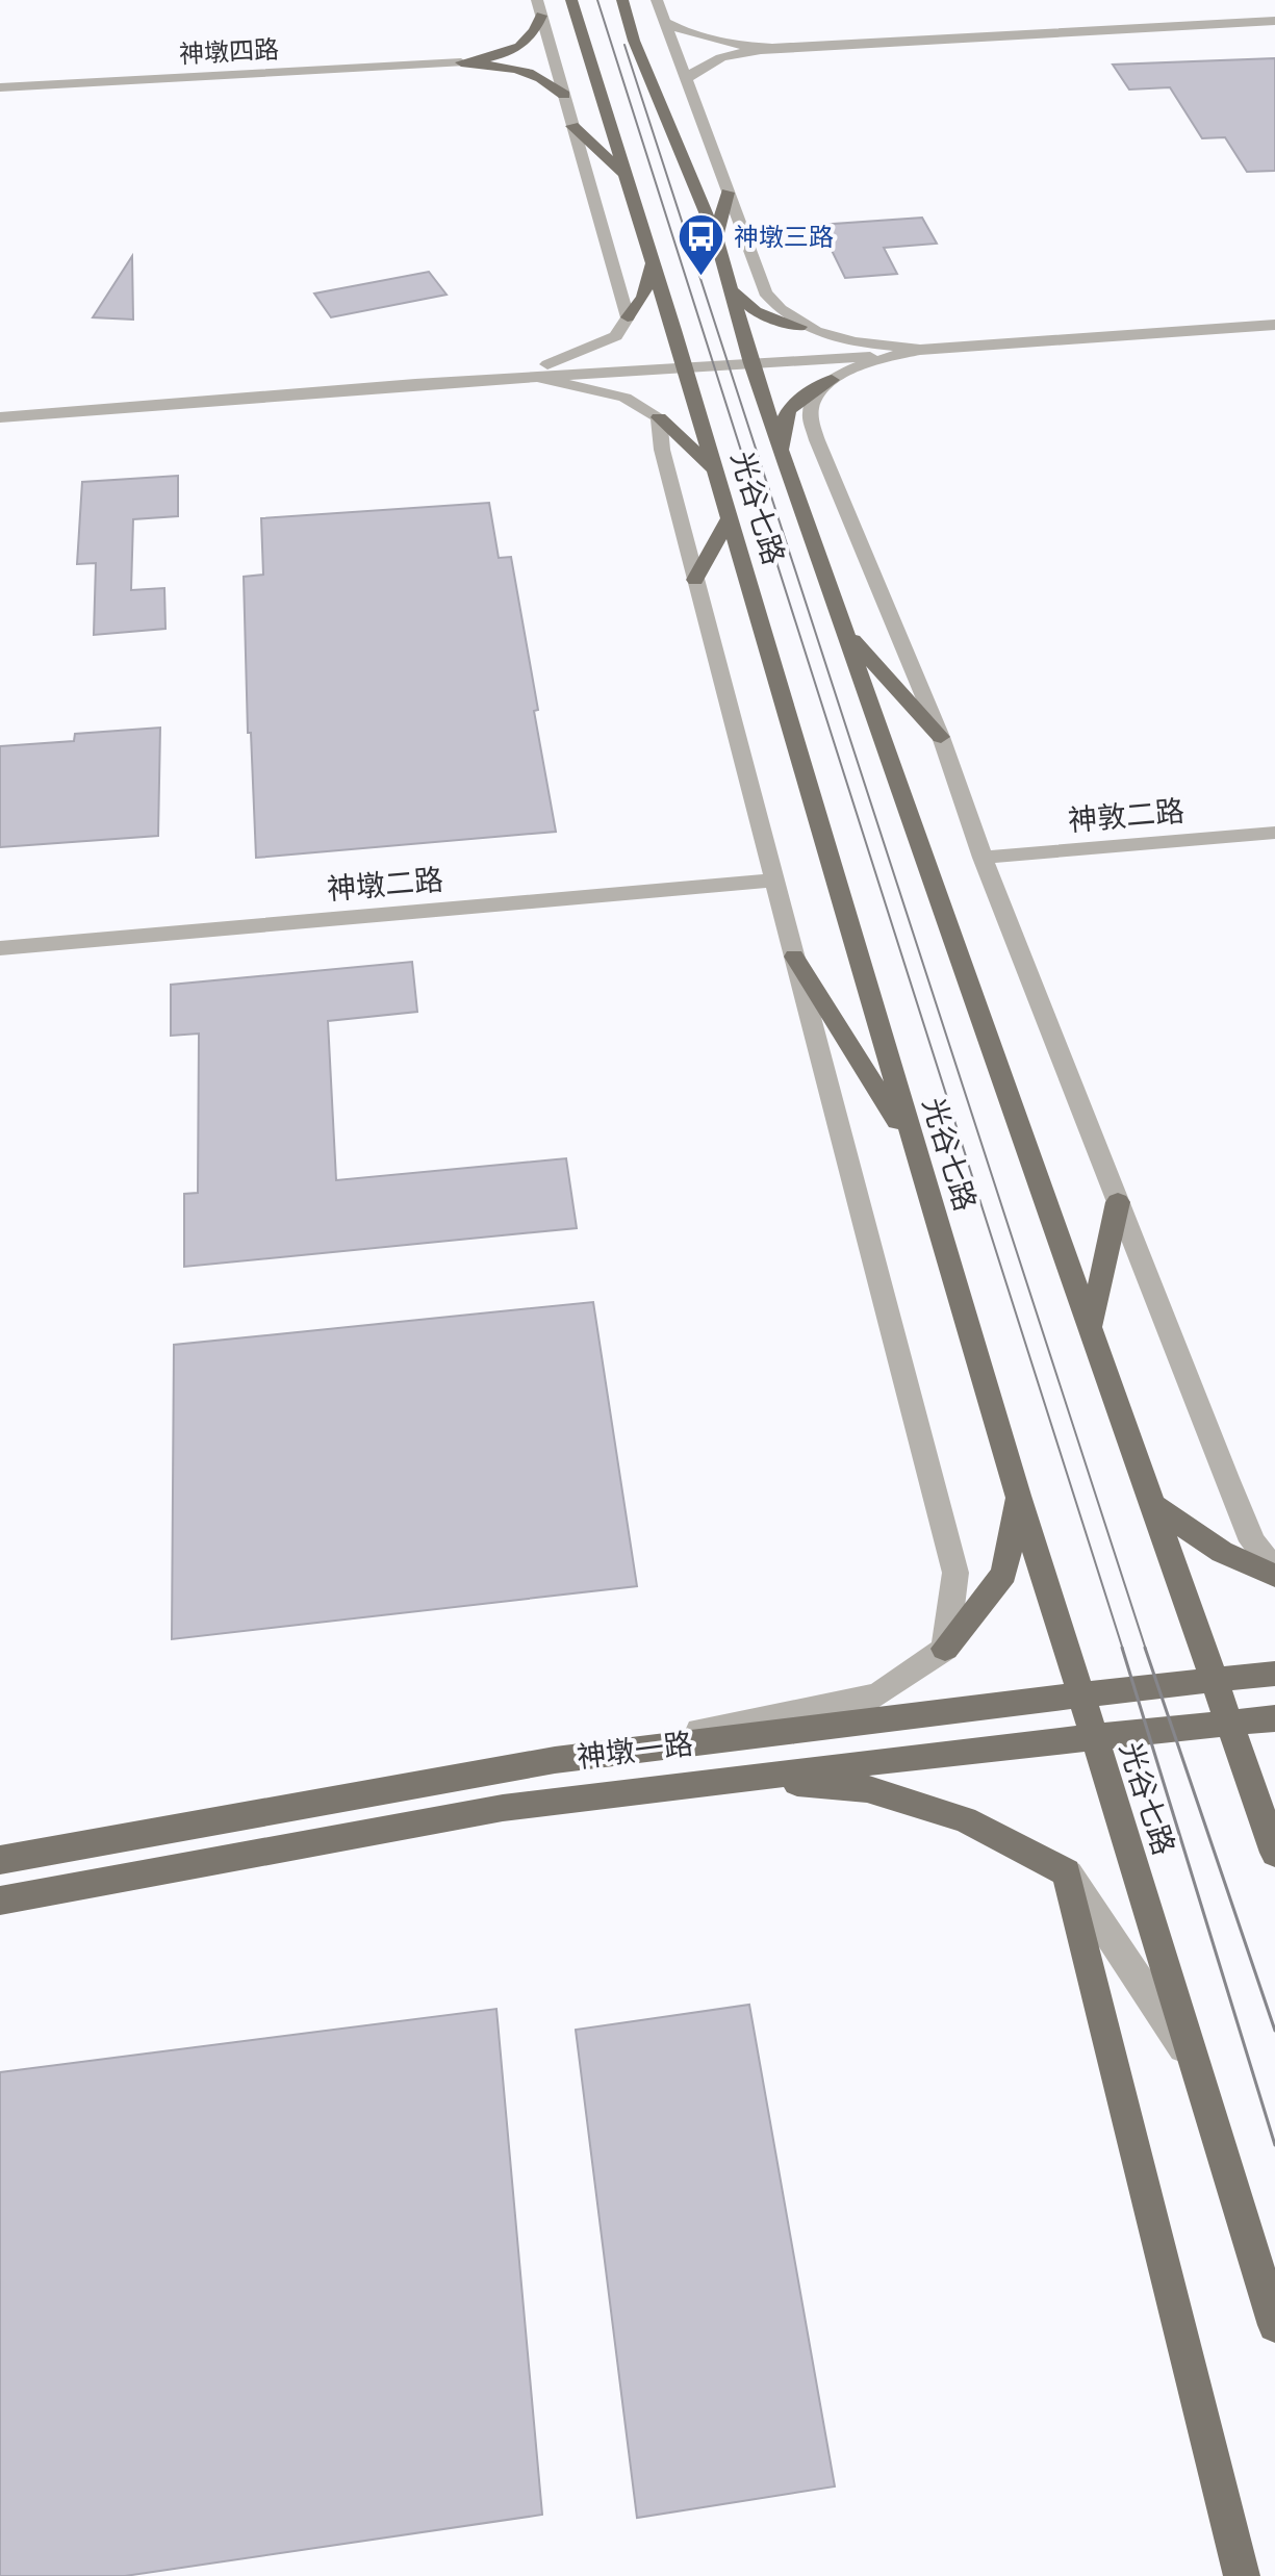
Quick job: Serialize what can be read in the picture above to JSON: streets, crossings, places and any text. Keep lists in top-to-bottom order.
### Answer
{
  "streets": {
    "main road": ["光谷七路", "神墩一路"],
    "street": ["神墩四路", "神敦二路", "神墩二路"]
  },
  "crossings": [
    ["光谷七路", "神墩一路"]
  ],
  "places": {
    "bus stop": ["神墩三路"]
  }
}
